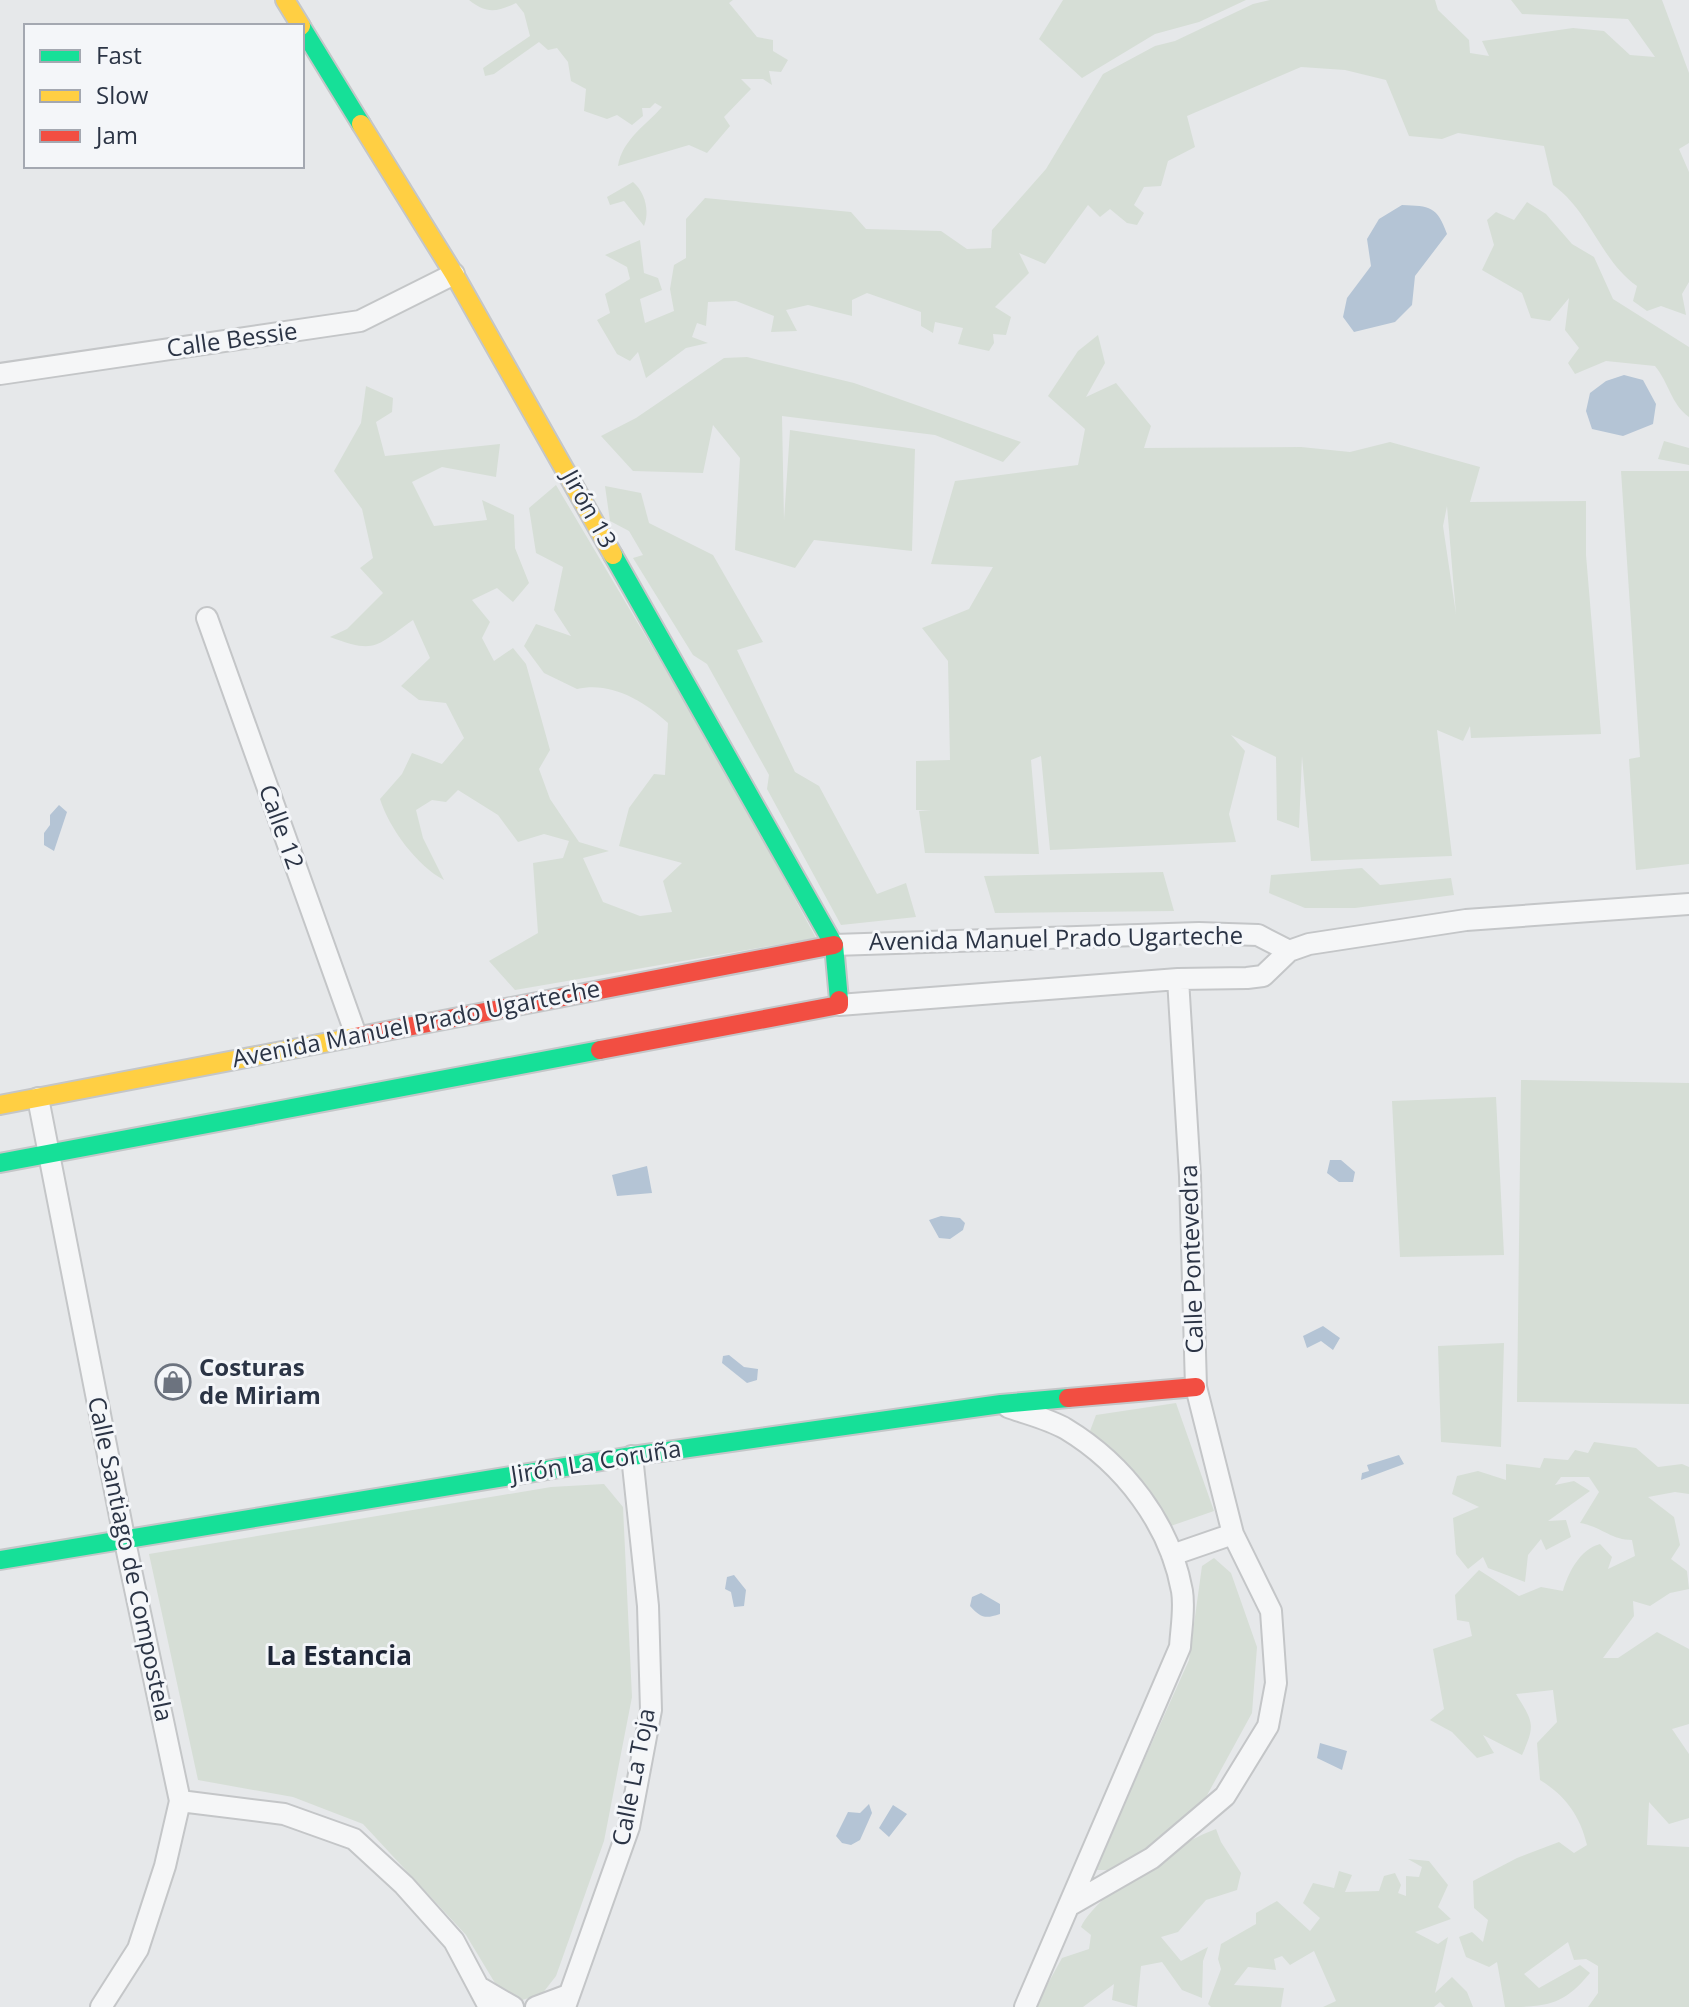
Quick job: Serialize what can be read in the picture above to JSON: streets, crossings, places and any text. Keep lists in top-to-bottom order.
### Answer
{
  "streets": {
    "street": [
      "Calle Bessie",
      "Jirón 13",
      "Calle 12",
      "Avenida Manuel Prado Ugarteche",
      "Calle Pontevedra",
      "Jirón La Coruña",
      "Calle Santiago de Compostela",
      "Calle La Toja"
    ]
  },
  "crossings": [
    ["Calle Bessie", "Jirón 13"],
    ["Jirón 13", "Avenida Manuel Prado Ugarteche"],
    ["Calle 12", "Avenida Manuel Prado Ugarteche"],
    ["Avenida Manuel Prado Ugarteche", "Calle Pontevedra"],
    ["Avenida Manuel Prado Ugarteche", "Calle Santiago de Compostela"],
    ["Calle Pontevedra", "Jirón La Coruña"],
    ["Jirón La Coruña", "Calle Santiago de Compostela"],
    ["Jirón La Coruña", "Calle La Toja"]
  ],
  "districts": ["La Estancia"],
  "places": {
    "shop": ["Costuras de Miriam"]
  },
  "legend": ["Fast", "Slow", "Jam"]
}
